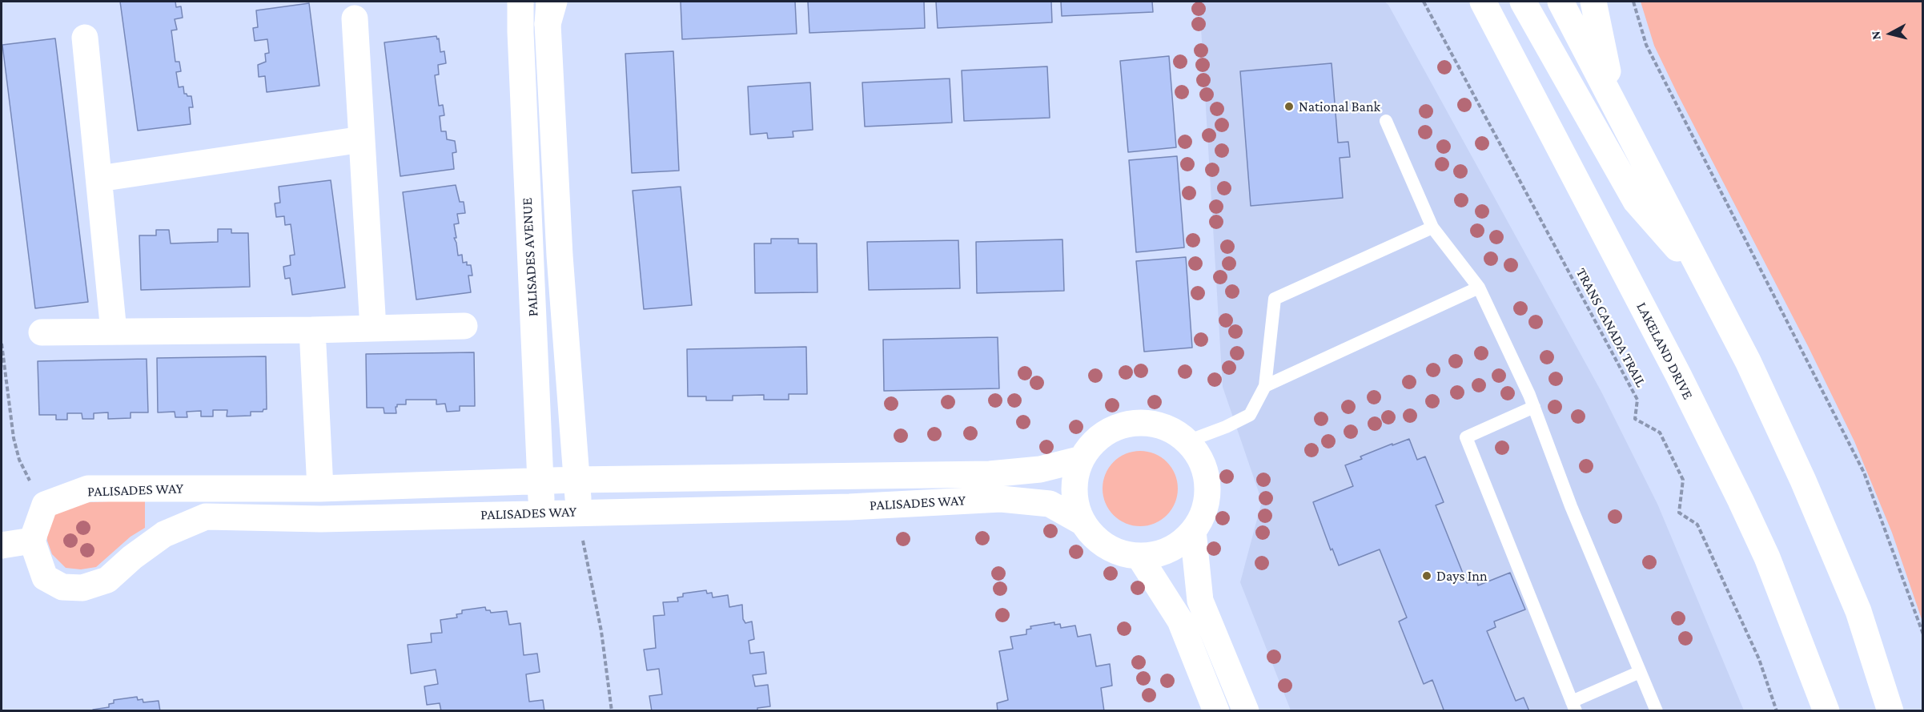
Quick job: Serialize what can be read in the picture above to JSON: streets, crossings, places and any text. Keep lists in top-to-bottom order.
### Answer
{
  "streets": {
    "street": ["PALISADES AVENUE", "LAKELAND DRIVE", "PALISADES WAY"],
    "path": ["TRANS CANADA TRAIL"]
  },
  "crossings": [
    ["PALISADES AVENUE", "PALISADES WAY"]
  ],
  "places": ["National Bank", "Days Inn"],
  "north": "left"
}
